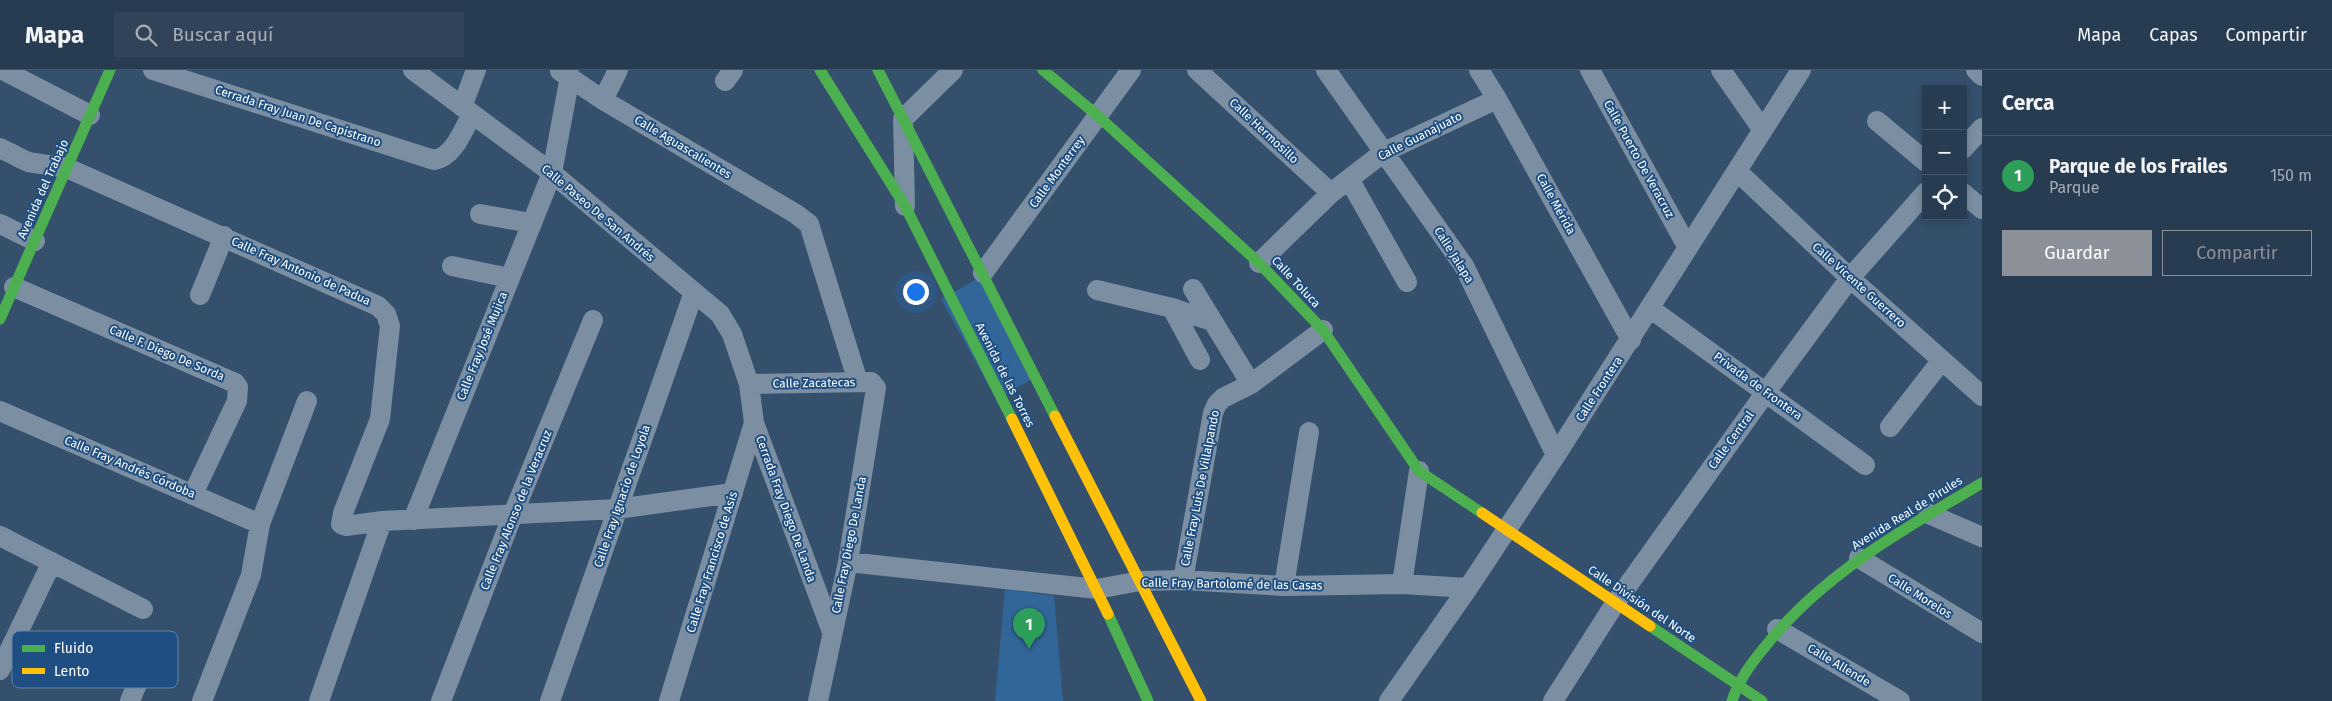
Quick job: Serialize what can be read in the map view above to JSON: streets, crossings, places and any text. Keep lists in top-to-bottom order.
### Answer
{
  "streets": {
    "street": [
      "Cerrada Fray Juan De Capistrano",
      "Calle Hermosillo",
      "Calle Guanajuato",
      "Calle Aguascalientes",
      "Calle Puerto De Veracruz",
      "Calle Monterrey",
      "Avenida del Trabajo",
      "Calle Mérida",
      "Calle Paseo De San Andrés",
      "Calle Jalapa",
      "Calle Fray Antonio de Padua",
      "Calle Toluca",
      "Calle Vicente Guerrero",
      "Calle Fray José Mujica",
      "Calle F. Diego De Sorda",
      "Avenida de las Torres",
      "Calle Zacatecas",
      "Privada de Frontera",
      "Calle Frontera",
      "Calle Central",
      "Calle Fray Andrés Córdoba",
      "Calle Fray Luis De Villalpando",
      "Calle Fray Ignacio de Loyola",
      "Cerrada Fray Diego De Landa",
      "Calle Fray Alonso de la Veracruz",
      "Avenida Real de Pirules",
      "Calle Fray Diego De Landa",
      "Calle Fray Francisco de Asís",
      "Calle Fray Bartolomé de las Casas",
      "Calle Morelos",
      "Calle División del Norte",
      "Calle Allende"
    ]
  },
  "crossings": [
    ["Cerrada Fray Juan De Capistrano", "Calle Paseo De San Andrés"],
    ["Calle Hermosillo", "Calle Guanajuato"],
    ["Calle Guanajuato", "Calle Mérida"],
    ["Calle Guanajuato", "Calle Jalapa"],
    ["Calle Guanajuato", "Calle Toluca"],
    ["Calle Aguascalientes", "Calle Fray José Mujica"],
    ["Calle Aguascalientes", "Calle Fray Diego De Landa"],
    ["Calle Puerto De Veracruz", "Calle Frontera"],
    ["Calle Monterrey", "Calle Toluca"],
    ["Avenida del Trabajo", "Calle Fray Antonio de Padua"],
    ["Avenida del Trabajo", "Calle F. Diego De Sorda"],
    ["Calle Mérida", "Calle Frontera"],
    ["Calle Paseo De San Andrés", "Calle Fray José Mujica"],
    ["Calle Paseo De San Andrés", "Calle Zacatecas"],
    ["Calle Paseo De San Andrés", "Calle Fray Ignacio de Loyola"],
    ["Calle Paseo De San Andrés", "Cerrada Fray Diego De Landa"],
    ["Calle Jalapa", "Calle Frontera"],
    ["Calle Toluca", "Calle Frontera"],
    ["Calle Toluca", "Calle Fray Luis De Villalpando"],
    ["Calle Toluca", "Calle División del Norte"],
    ["Calle Vicente Guerrero", "Calle Frontera"],
    ["Calle Vicente Guerrero", "Calle Central"],
    ["Calle F. Diego De Sorda", "Calle Fray Andrés Córdoba"],
    ["Avenida de las Torres", "Calle Fray Bartolomé de las Casas"],
    ["Calle Zacatecas", "Cerrada Fray Diego De Landa"],
    ["Calle Zacatecas", "Calle Fray Diego De Landa"],
    ["Privada de Frontera", "Calle Frontera"],
    ["Privada de Frontera", "Calle Central"],
    ["Calle Frontera", "Calle Fray Bartolomé de las Casas"],
    ["Calle Frontera", "Calle División del Norte"],
    ["Calle Central", "Calle División del Norte"],
    ["Calle Fray Luis De Villalpando", "Calle Fray Bartolomé de las Casas"],
    ["Cerrada Fray Diego De Landa", "Calle Fray Diego De Landa"],
    ["Cerrada Fray Diego De Landa", "Calle Fray Francisco de Asís"],
    ["Avenida Real de Pirules", "Calle Morelos"],
    ["Avenida Real de Pirules", "Calle División del Norte"],
    ["Avenida Real de Pirules", "Calle Allende"],
    ["Calle Fray Diego De Landa", "Calle Fray Bartolomé de las Casas"]
  ],
  "legend": ["Fluido", "Lento"],
  "page": {
    "header": "Mapa",
    "search": "Buscar aquí",
    "nav": ["Mapa", "Capas", "Compartir"],
    "heading": "Cerca",
    "map_buttons": ["+", "−"],
    "list": [
      {
        "mark": "1",
        "name": "Parque de los Frailes",
        "note": "Parque",
        "value": "150 m"
      }
    ],
    "buttons": ["Guardar", "Compartir"],
    "pins": "1"
  }
}
